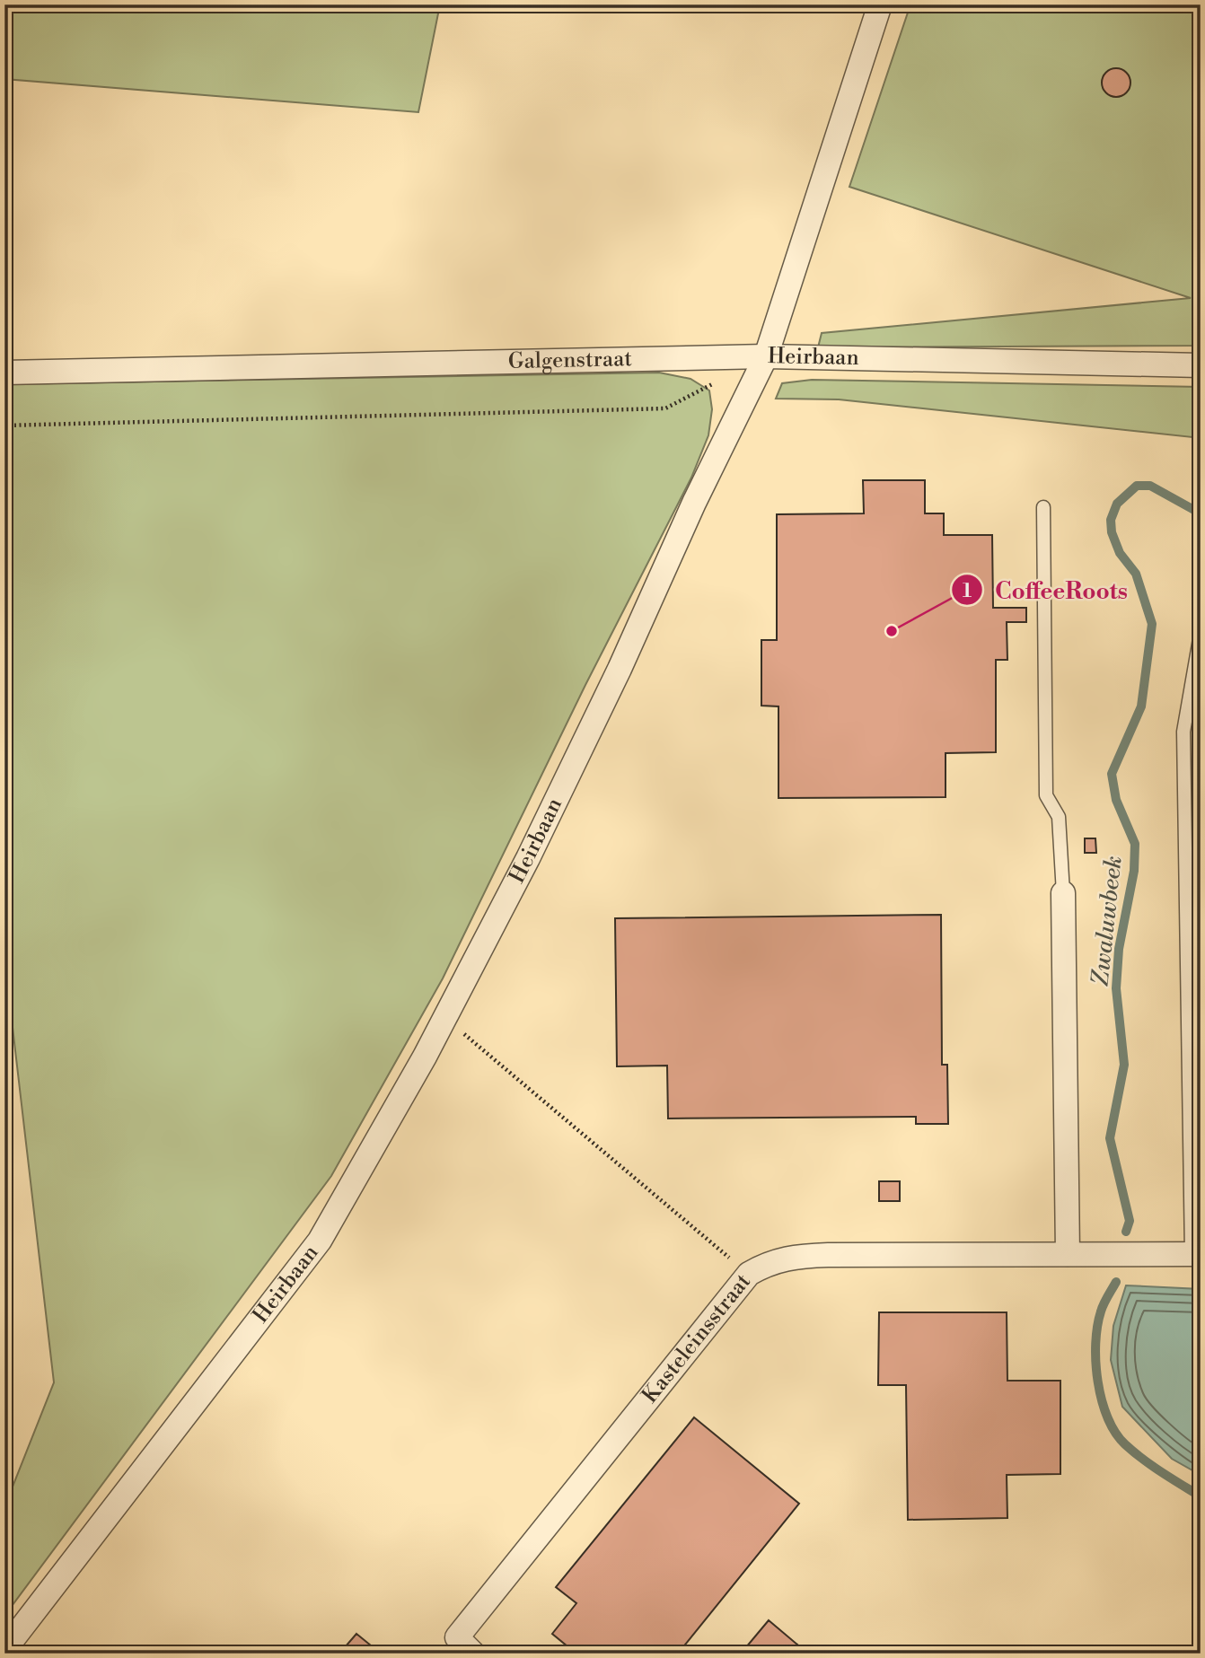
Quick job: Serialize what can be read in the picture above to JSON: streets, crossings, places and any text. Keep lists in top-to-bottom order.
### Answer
{
  "streets": {
    "street": ["Galgenstraat", "Heirbaan", "Kasteleinsstraat"]
  },
  "crossings": [
    ["Galgenstraat", "Heirbaan"]
  ],
  "water": ["Zwaluwbeek"],
  "places": ["CoffeeRoots"]
}
